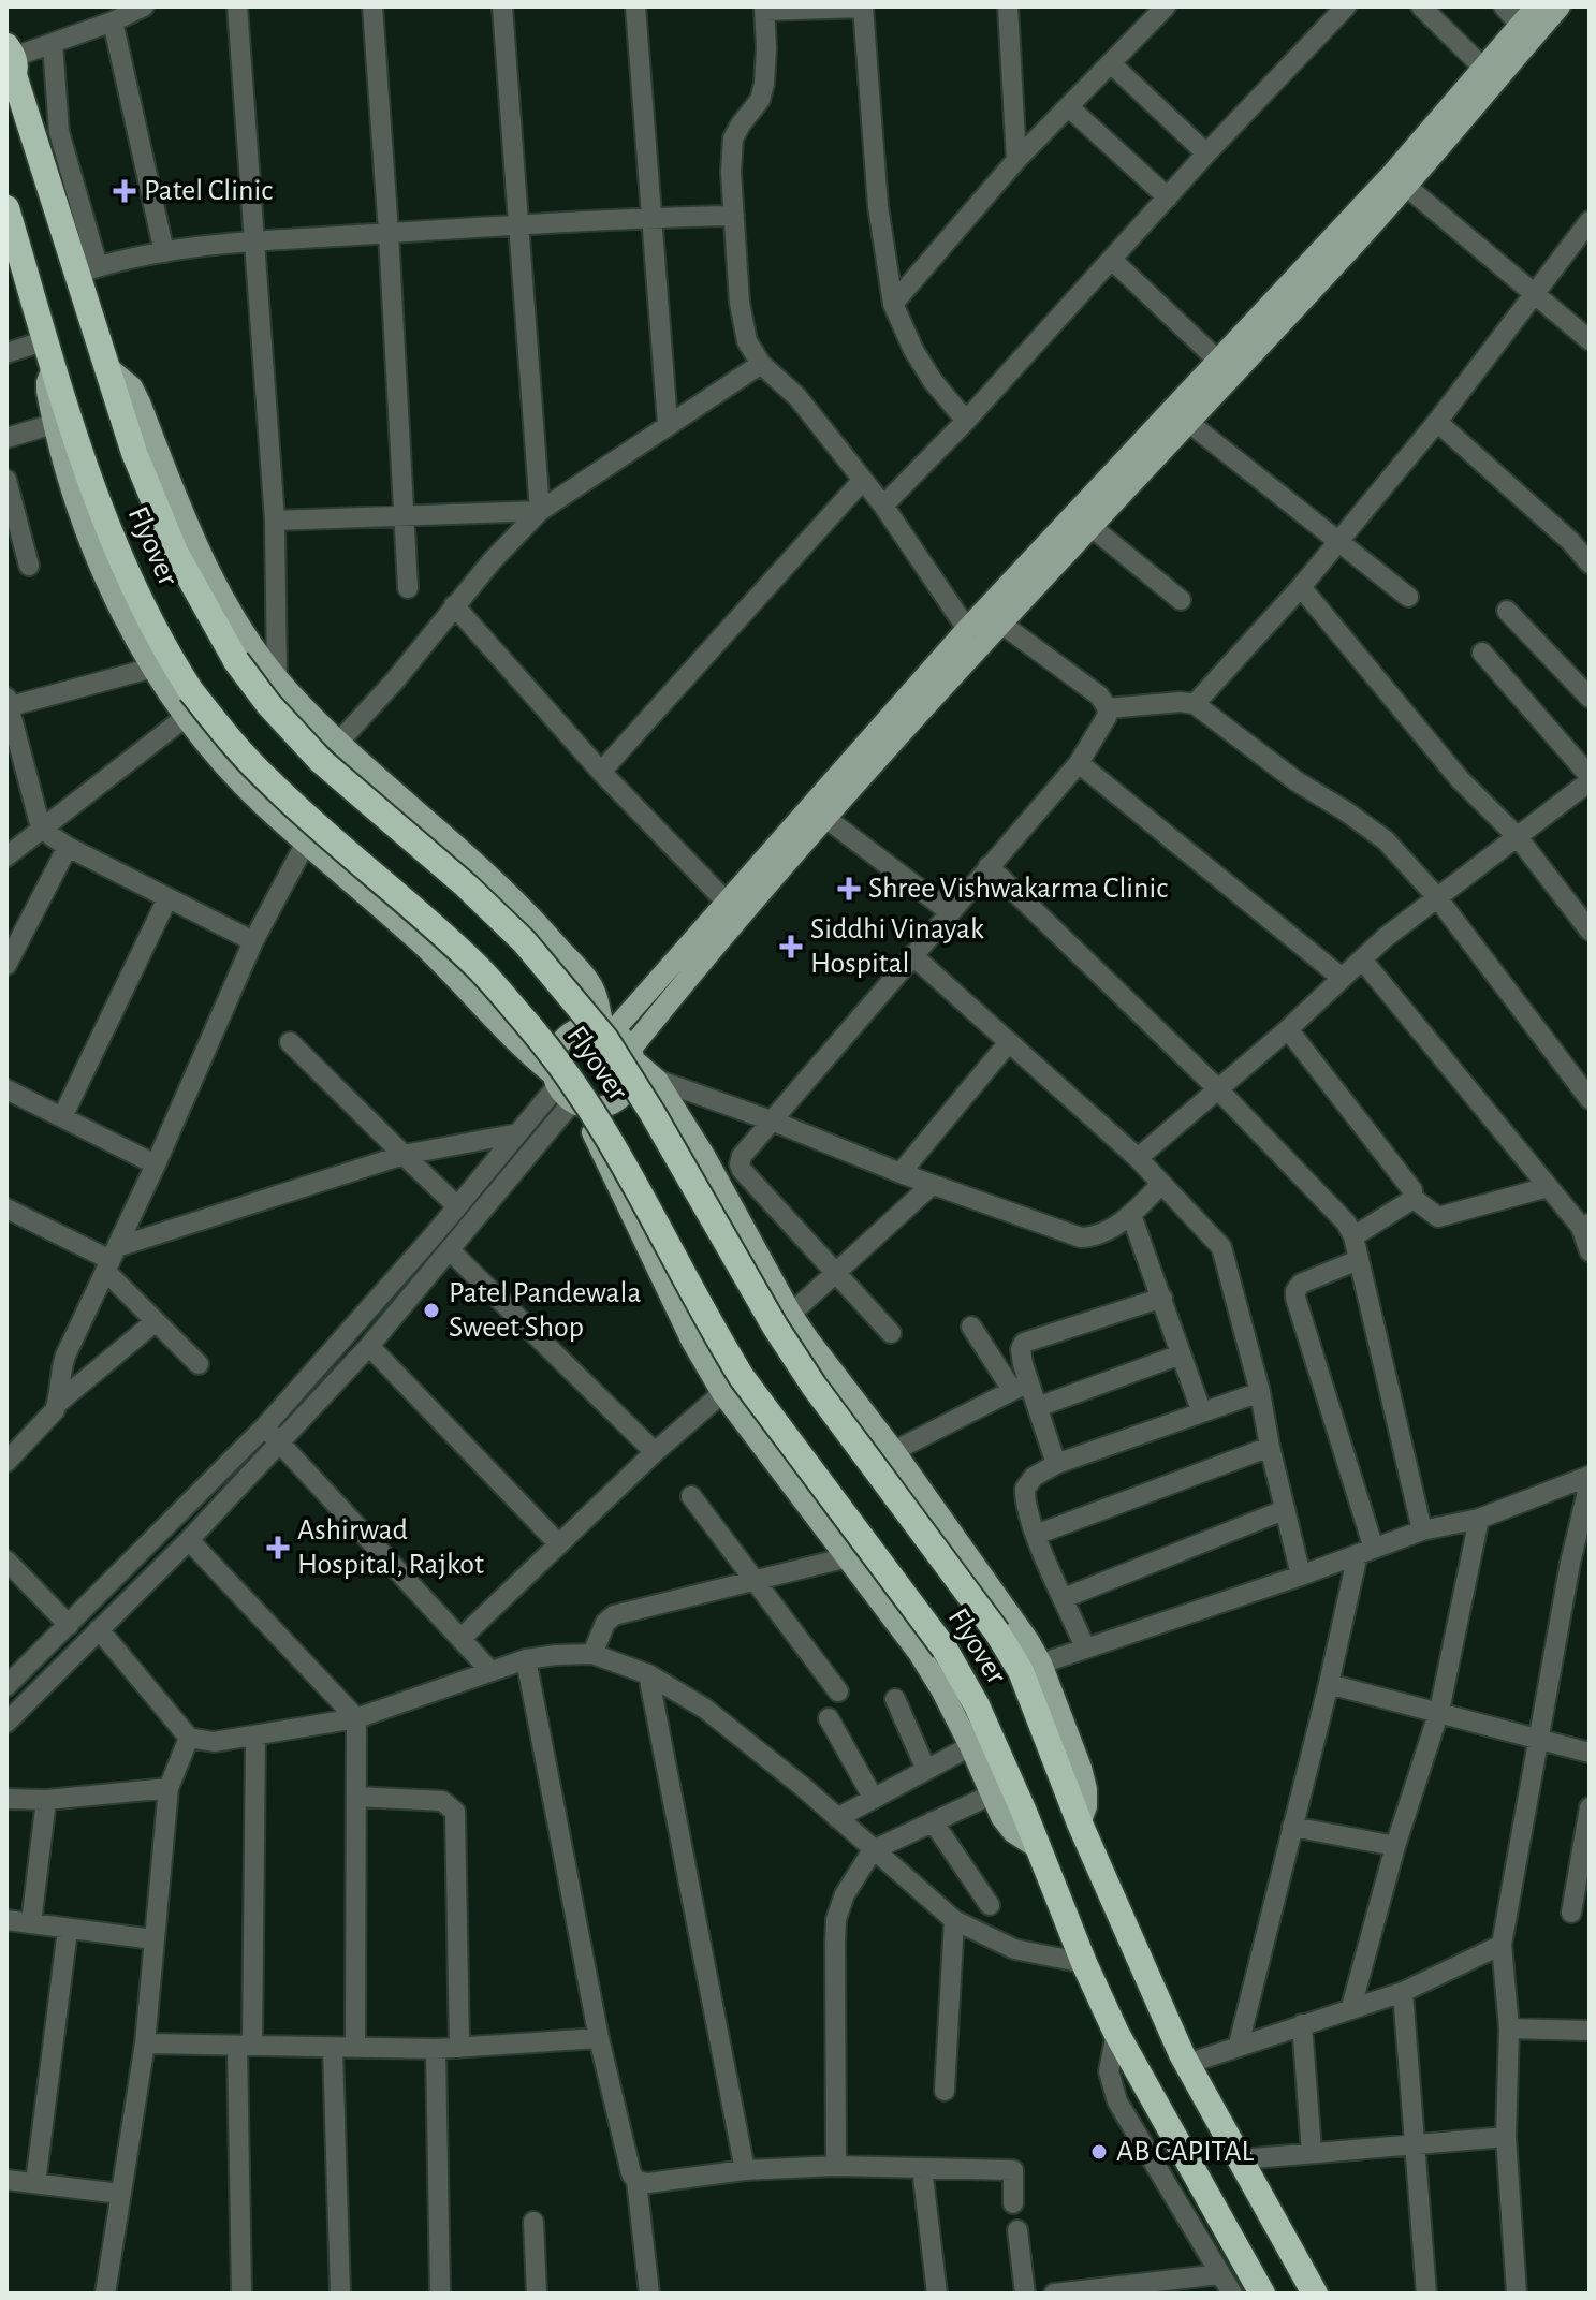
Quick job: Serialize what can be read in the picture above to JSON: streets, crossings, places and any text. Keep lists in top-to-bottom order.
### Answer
{
  "streets": {
    "highway": ["Flyover"]
  },
  "places": {
    "health": [
      "Patel Clinic",
      "Shree Vishwakarma Clinic",
      "Siddhi Vinayak Hospital",
      "Ashirwad Hospital, Rajkot"
    ],
    "other": ["Patel Pandewala Sweet Shop", "AB CAPITAL"]
  }
}
